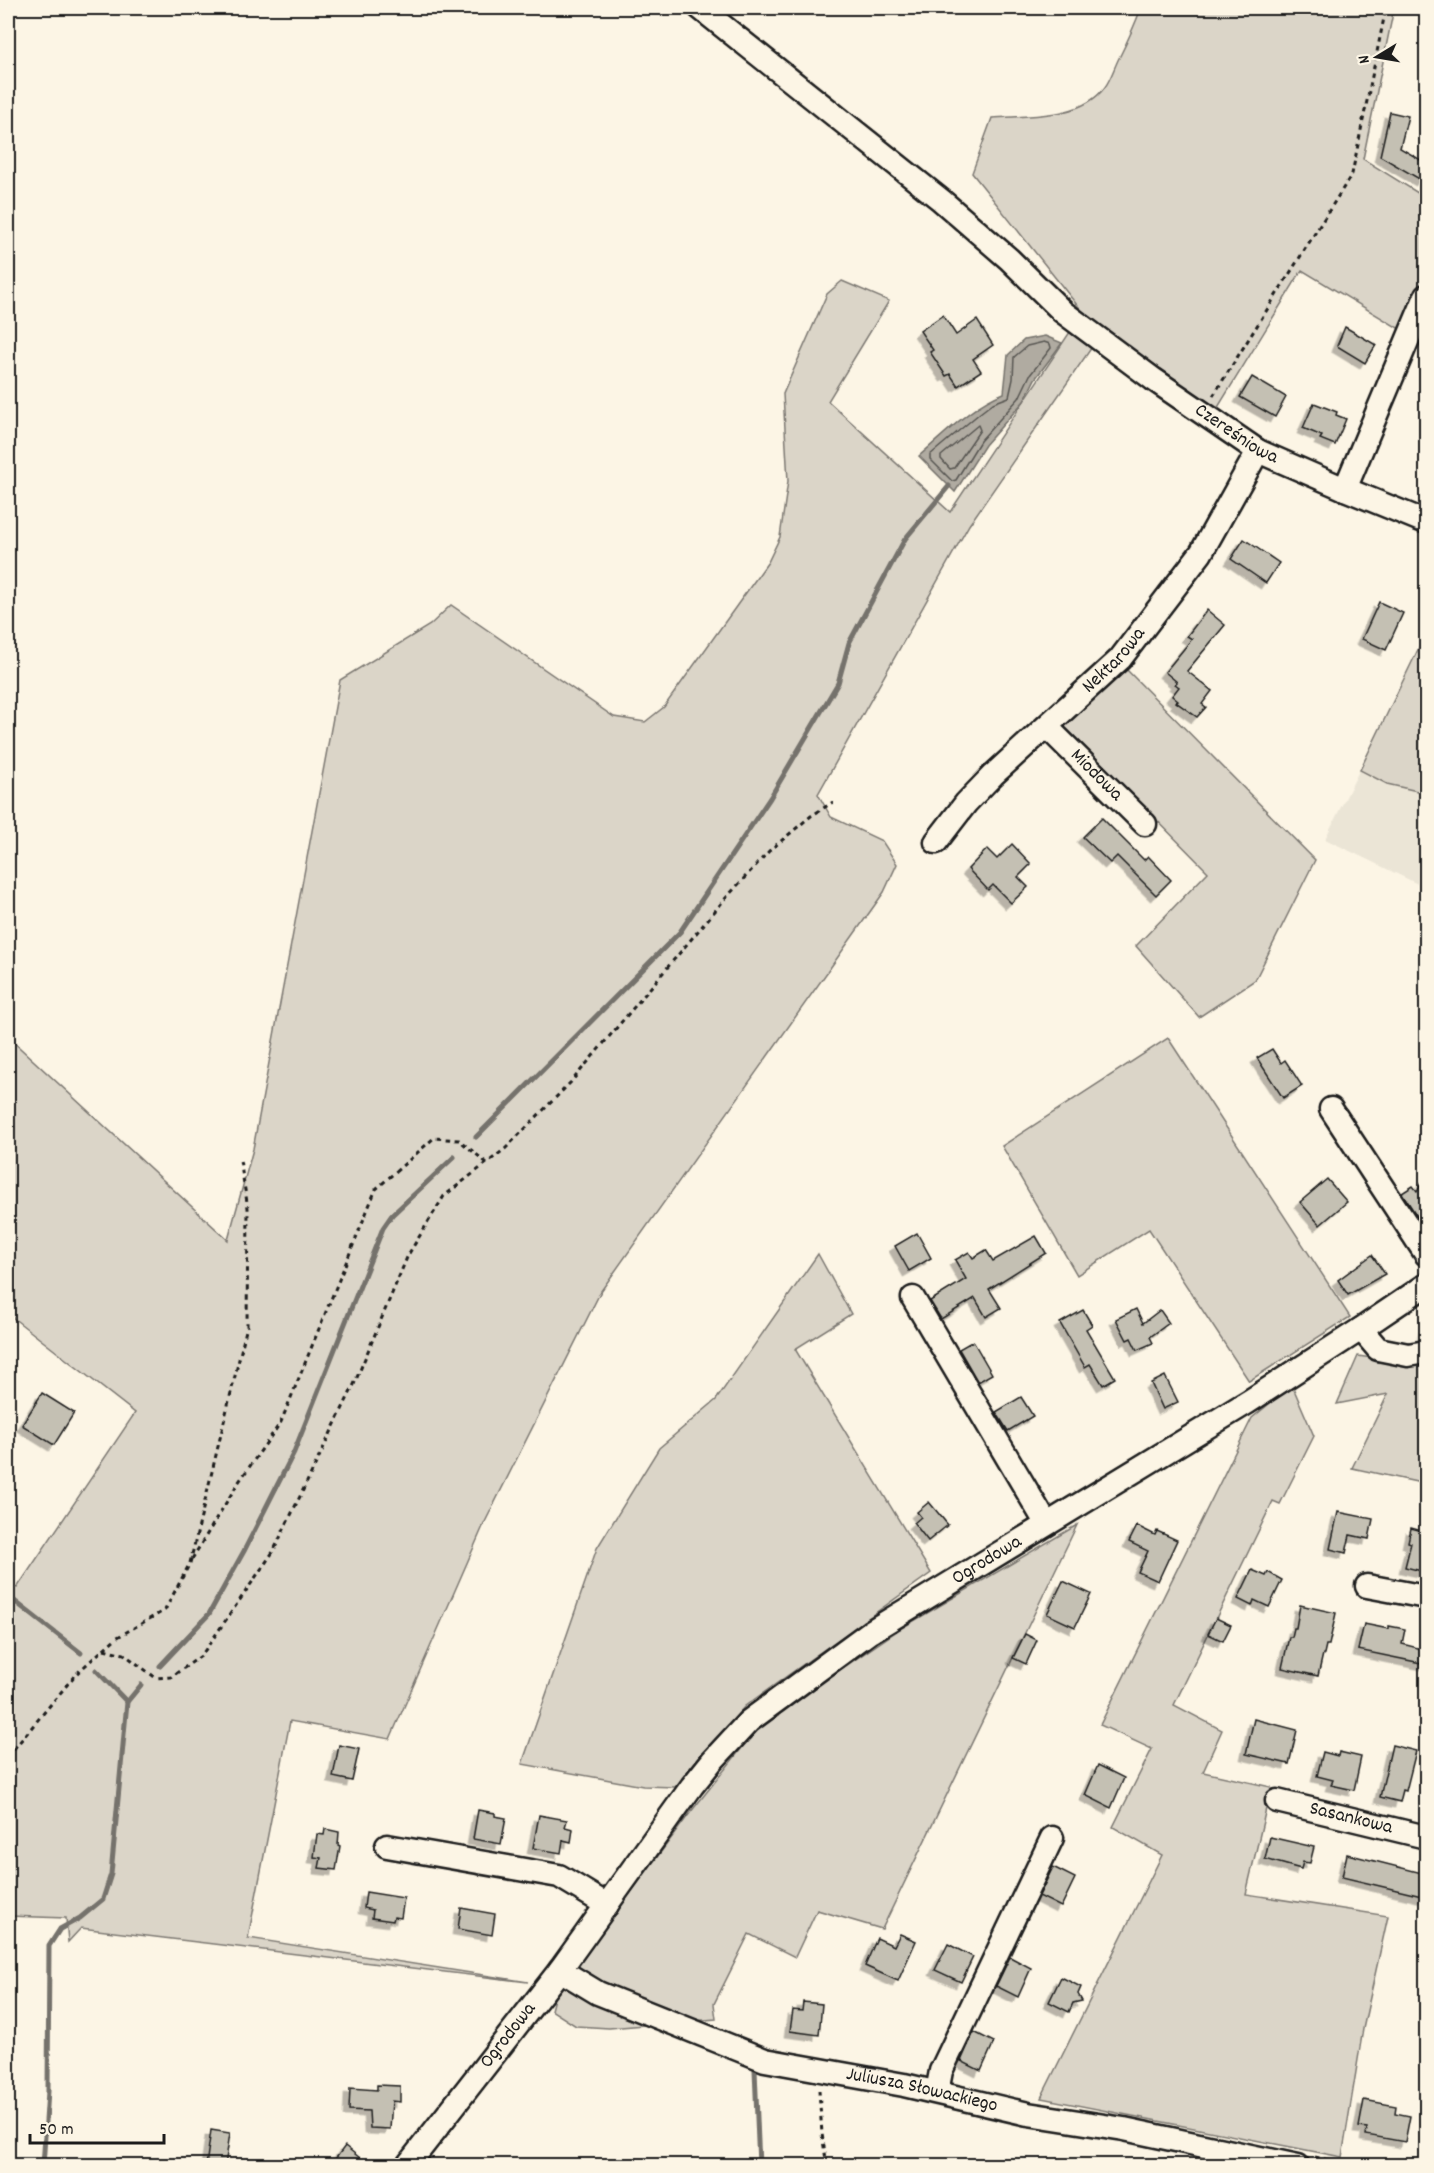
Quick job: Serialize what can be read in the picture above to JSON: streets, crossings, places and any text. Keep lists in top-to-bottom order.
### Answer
{
  "streets": {
    "street": [
      "Czereśniowa",
      "Nektarowa",
      "Miodowa",
      "Ogrodowa",
      "Sasankowa",
      "Juliusza Słowackiego"
    ]
  },
  "crossings": [
    ["Czereśniowa", "Nektarowa"],
    ["Nektarowa", "Miodowa"],
    ["Ogrodowa", "Juliusza Słowackiego"]
  ],
  "scale_bar": "50 m",
  "north": "left"
}
